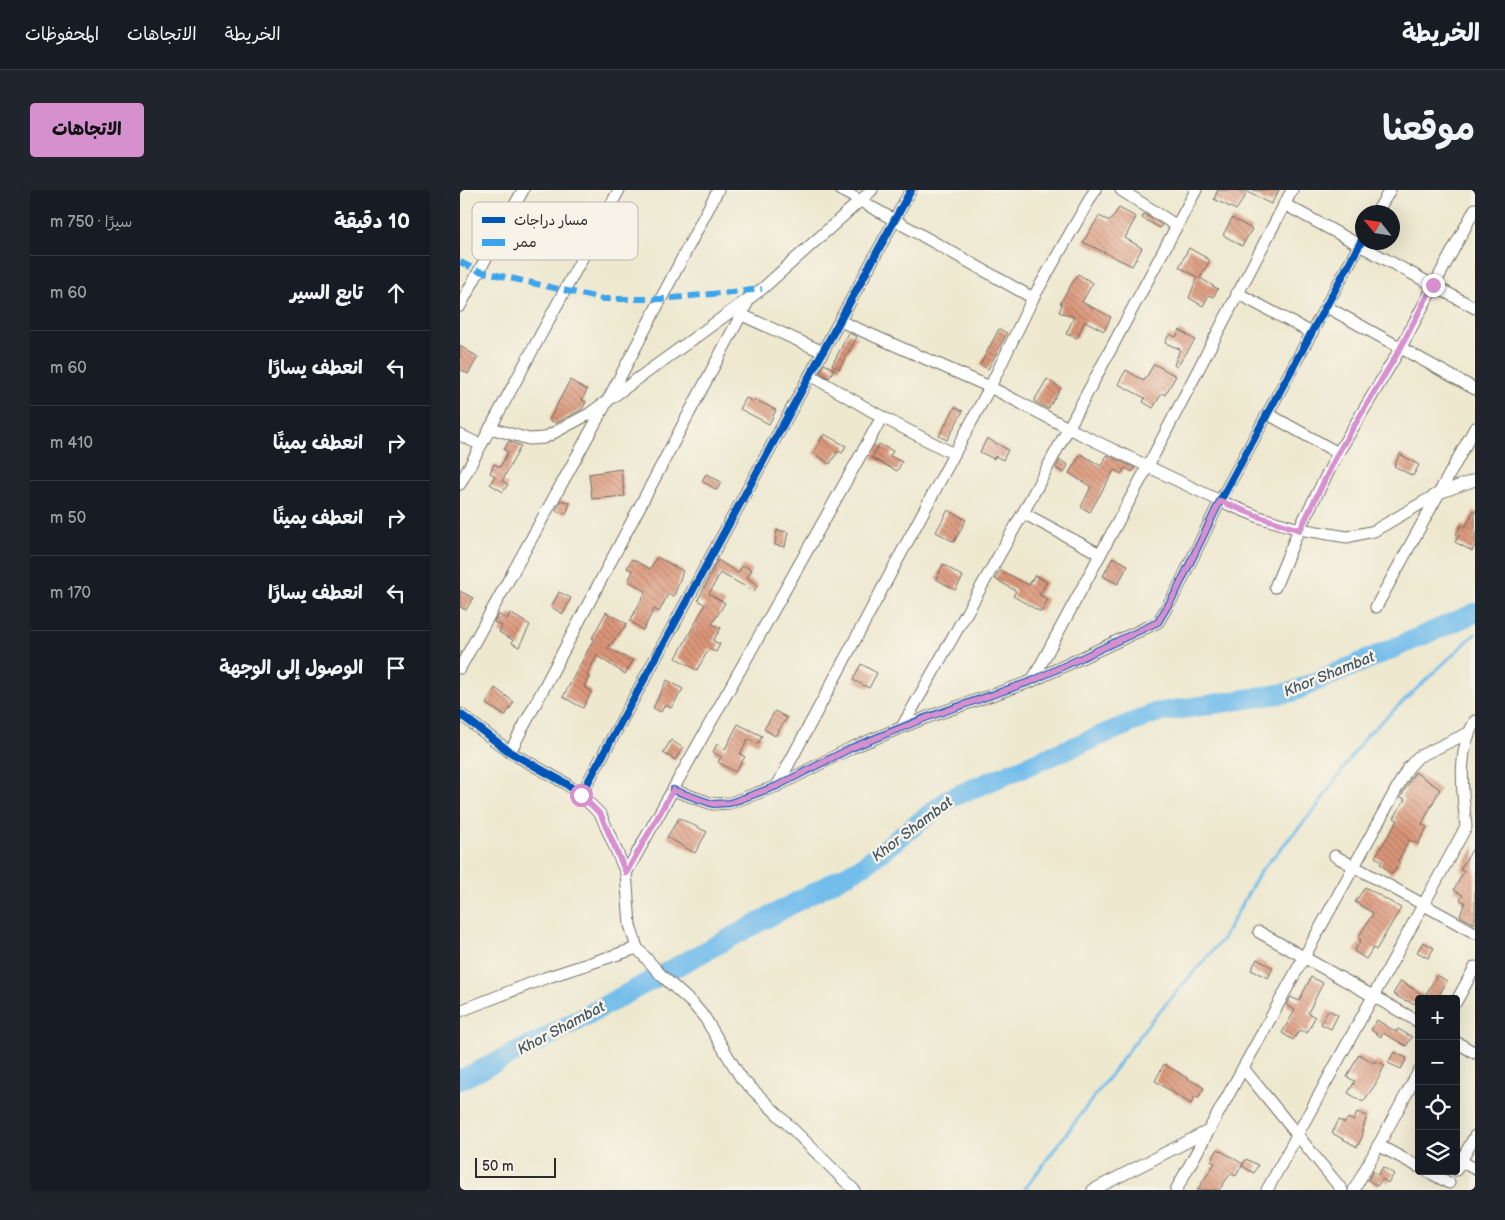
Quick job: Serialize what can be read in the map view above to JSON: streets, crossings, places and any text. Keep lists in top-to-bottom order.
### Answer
{
  "water": ["Khor Shambat"],
  "legend": ["مسار دراجات", "ممر"],
  "scale_bar": "50 m",
  "north": "top left",
  "page": {
    "header": "الخريطة",
    "nav": ["الخريطة", "الاتجاهات", "المحفوظات"],
    "title": "موقعنا",
    "buttons": "الاتجاهات",
    "heading": ["10 دقيقة", "سيرًا · 750 m"],
    "list": [
      ["تابع السير", "60 m"],
      ["انعطف يسارًا", "60 m"],
      ["انعطف يمينًا", "410 m"],
      ["انعطف يمينًا", "50 m"],
      ["انعطف يسارًا", "170 m"],
      "الوصول إلى الوجهة"
    ],
    "map_buttons": ["+", "−"],
    "scale": "50 m"
  }
}
